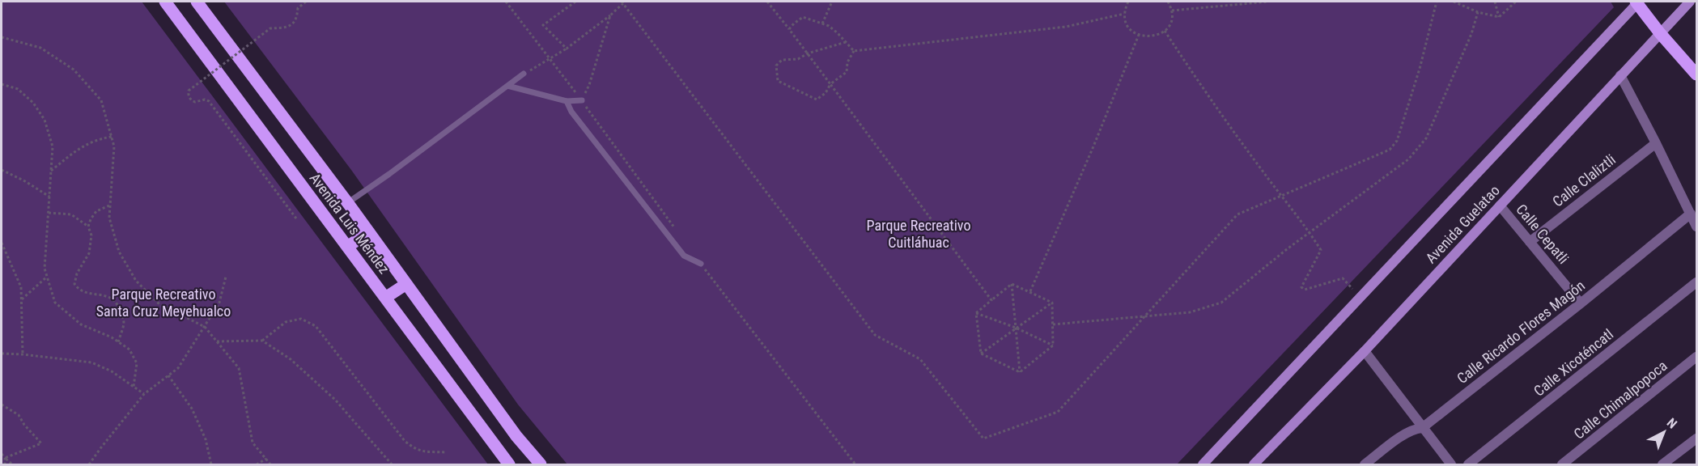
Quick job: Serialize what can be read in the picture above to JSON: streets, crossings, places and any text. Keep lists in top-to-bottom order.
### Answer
{
  "streets": {
    "main road": ["Avenida Luis Méndez", "Avenida Guelatao"],
    "street": [
      "Calle Claliztli",
      "Calle Cepatli",
      "Calle Ricardo Flores Magón",
      "Calle Xicoténcatl",
      "Calle Chimalpopoca"
    ]
  },
  "crossings": [
    ["Calle Claliztli", "Calle Cepatli"],
    ["Avenida Guelatao", "Calle Cepatli"],
    ["Calle Cepatli", "Calle Ricardo Flores Magón"]
  ],
  "parks": ["Parque Recreativo Cuitláhuac", "Parque Recreativo Santa Cruz Meyehualco"],
  "north": "top right"
}
